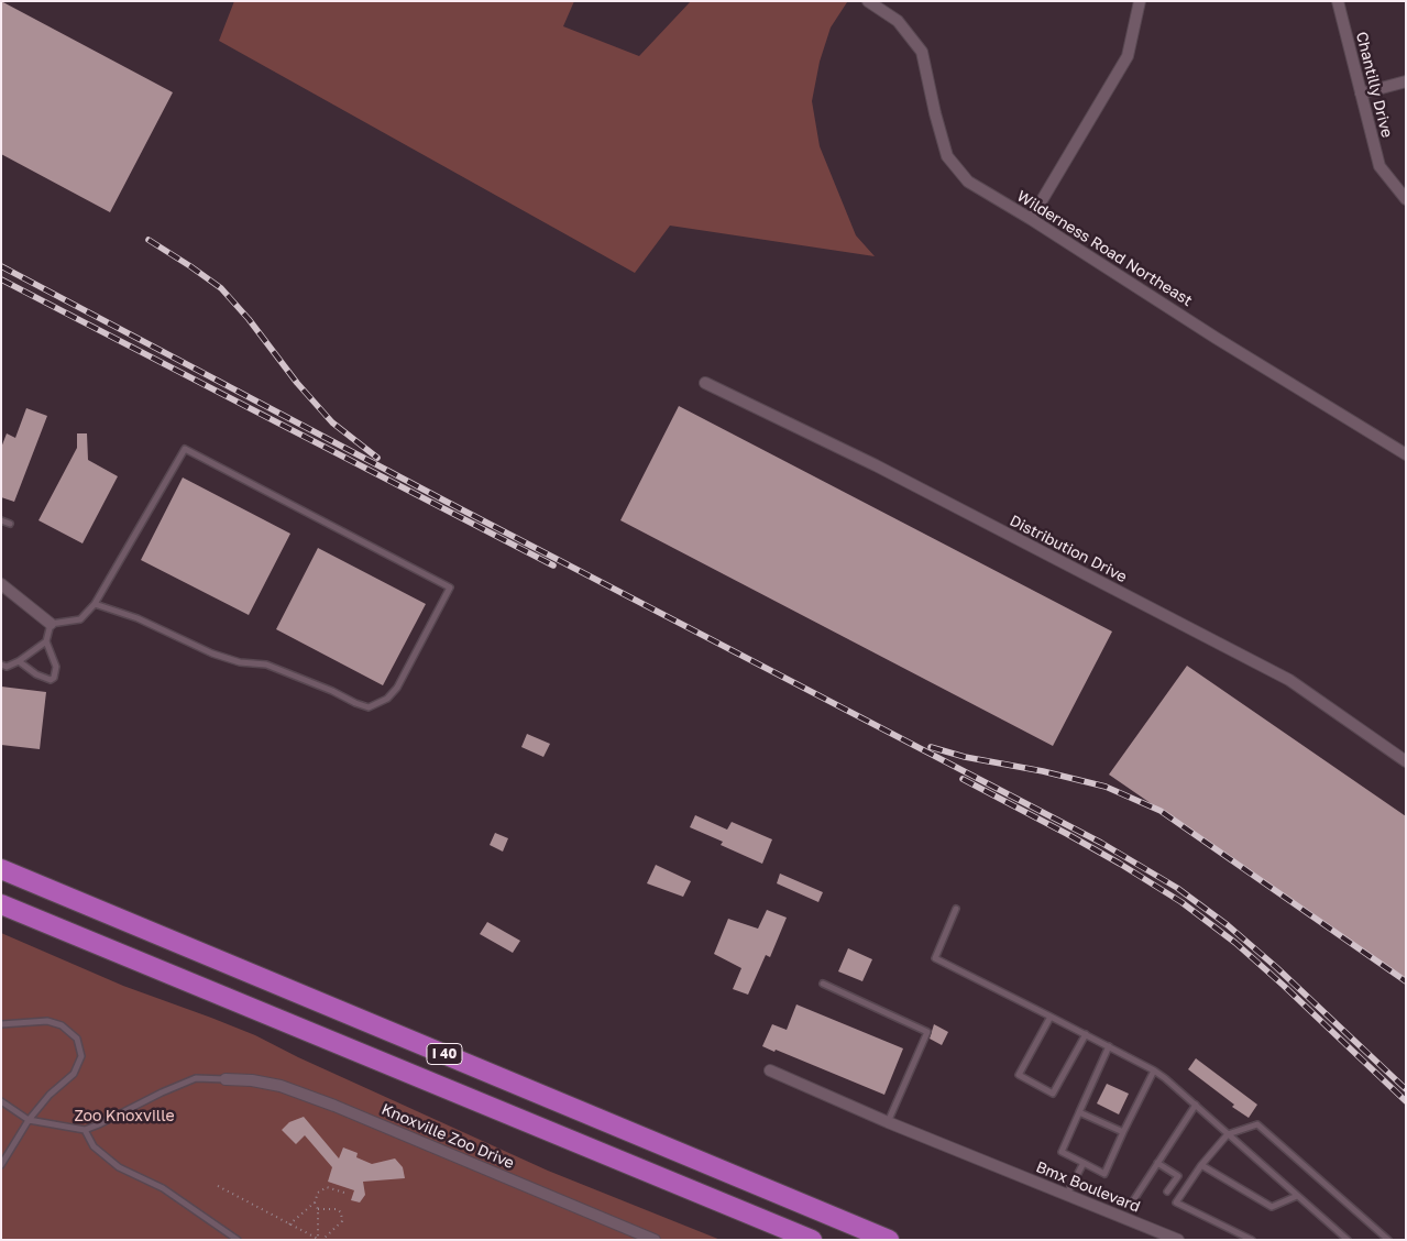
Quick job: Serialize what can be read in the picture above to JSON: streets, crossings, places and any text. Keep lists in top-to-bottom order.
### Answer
{
  "streets": {
    "highway": ["I 40"],
    "street": [
      "Chantilly Drive",
      "Wilderness Road Northeast",
      "Distribution Drive",
      "Knoxville Zoo Drive",
      "Bmx Boulevard"
    ]
  },
  "parks": ["Zoo Knoxville"]
}
